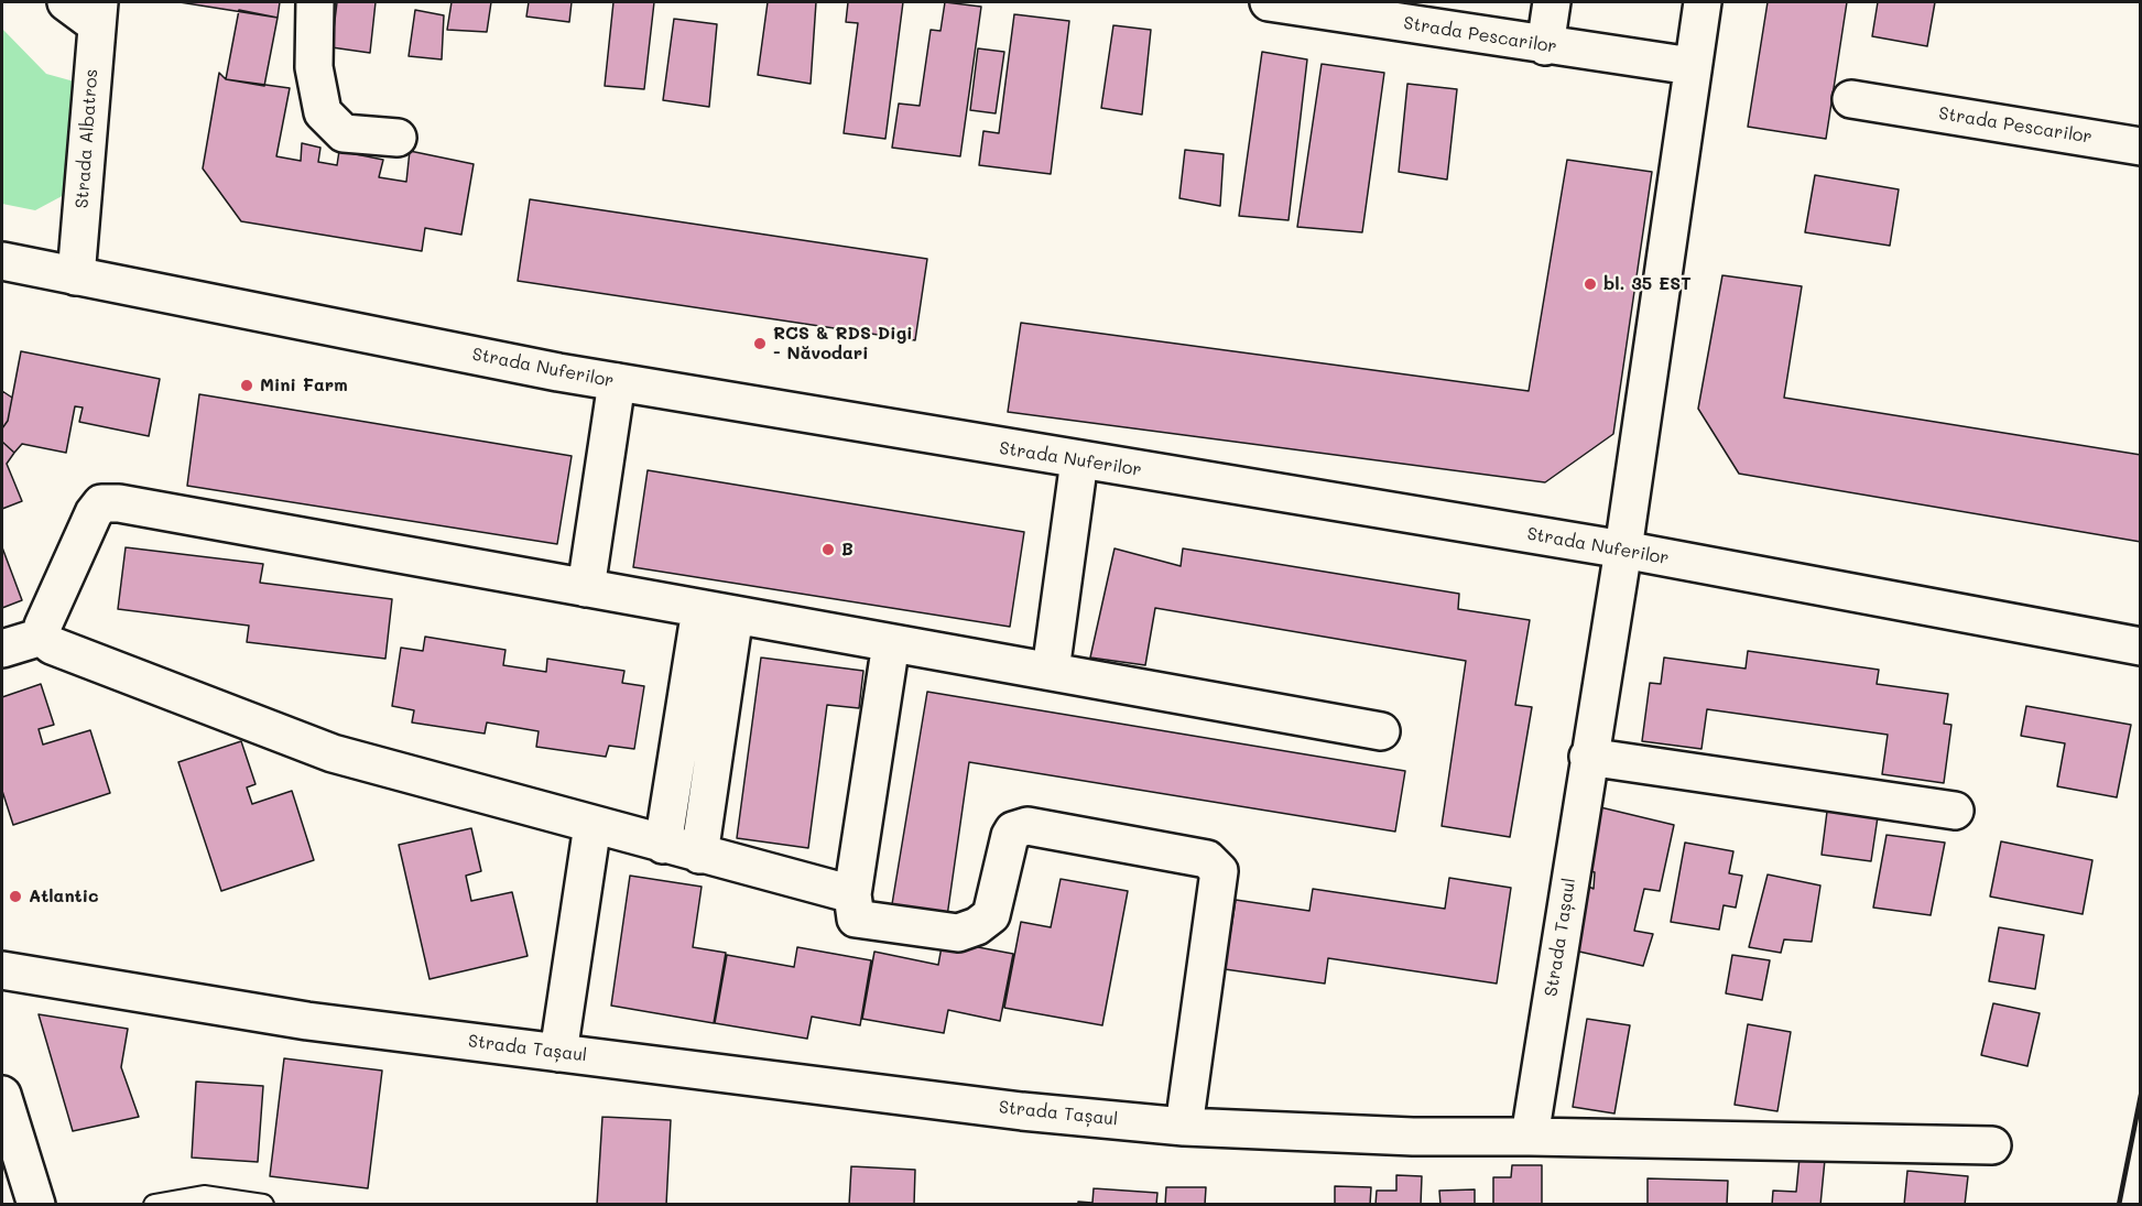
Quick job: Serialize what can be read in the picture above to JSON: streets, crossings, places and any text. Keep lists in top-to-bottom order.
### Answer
{
  "streets": {
    "street": [
      "Strada Pescarilor",
      "Strada Albatros",
      "Strada Nuferilor",
      "Strada Tașaul"
    ]
  },
  "crossings": [
    ["Strada Pescarilor", "Strada Tașaul"],
    ["Strada Albatros", "Strada Nuferilor"],
    ["Strada Nuferilor", "Strada Tașaul"]
  ],
  "places": [
    "bl. 35 EST",
    "RCS & RDS Digi - Năvodari",
    "Mini Farm",
    "B",
    "Atlantic"
  ]
}
